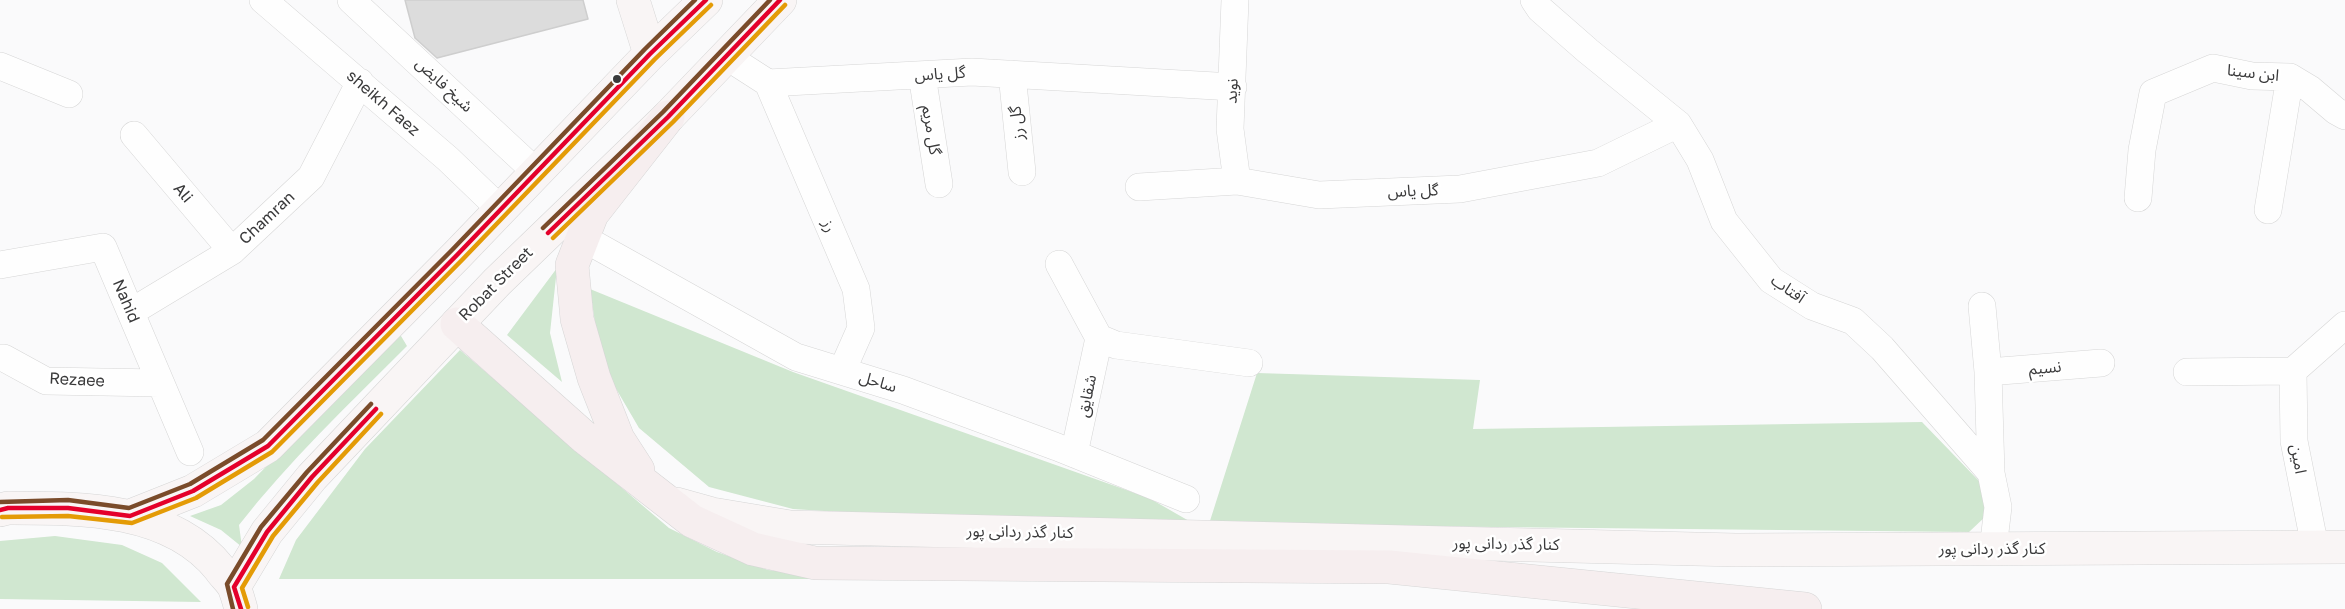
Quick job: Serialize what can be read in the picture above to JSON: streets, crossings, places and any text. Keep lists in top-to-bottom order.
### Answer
{
  "streets": {
    "main road": ["Robat Street", "کنار گذر ردانی پور"],
    "street": [
      "ابن سینا",
      "گل یاس",
      "شیخ فایض",
      "نوید",
      "sheikh Faez",
      "گل رز",
      "گل مریم",
      "Ali",
      "Chamran",
      "رز",
      "آفتاب",
      "Nahid",
      "نسیم",
      "Rezaee",
      "ساحل",
      "شقایق",
      "امین"
    ]
  },
  "crossings": [
    ["گل یاس", "نوید"],
    ["گل یاس", "گل رز"],
    ["گل یاس", "گل مریم"],
    ["گل یاس", "رز"],
    ["گل یاس", "آفتاب"],
    ["sheikh Faez", "Chamran"],
    ["Ali", "Chamran"],
    ["Chamran", "Nahid"],
    ["رز", "ساحل"],
    ["Nahid", "Rezaee"],
    ["ساحل", "شقایق"],
    ["امین", "کنار گذر ردانی پور"]
  ]
}
